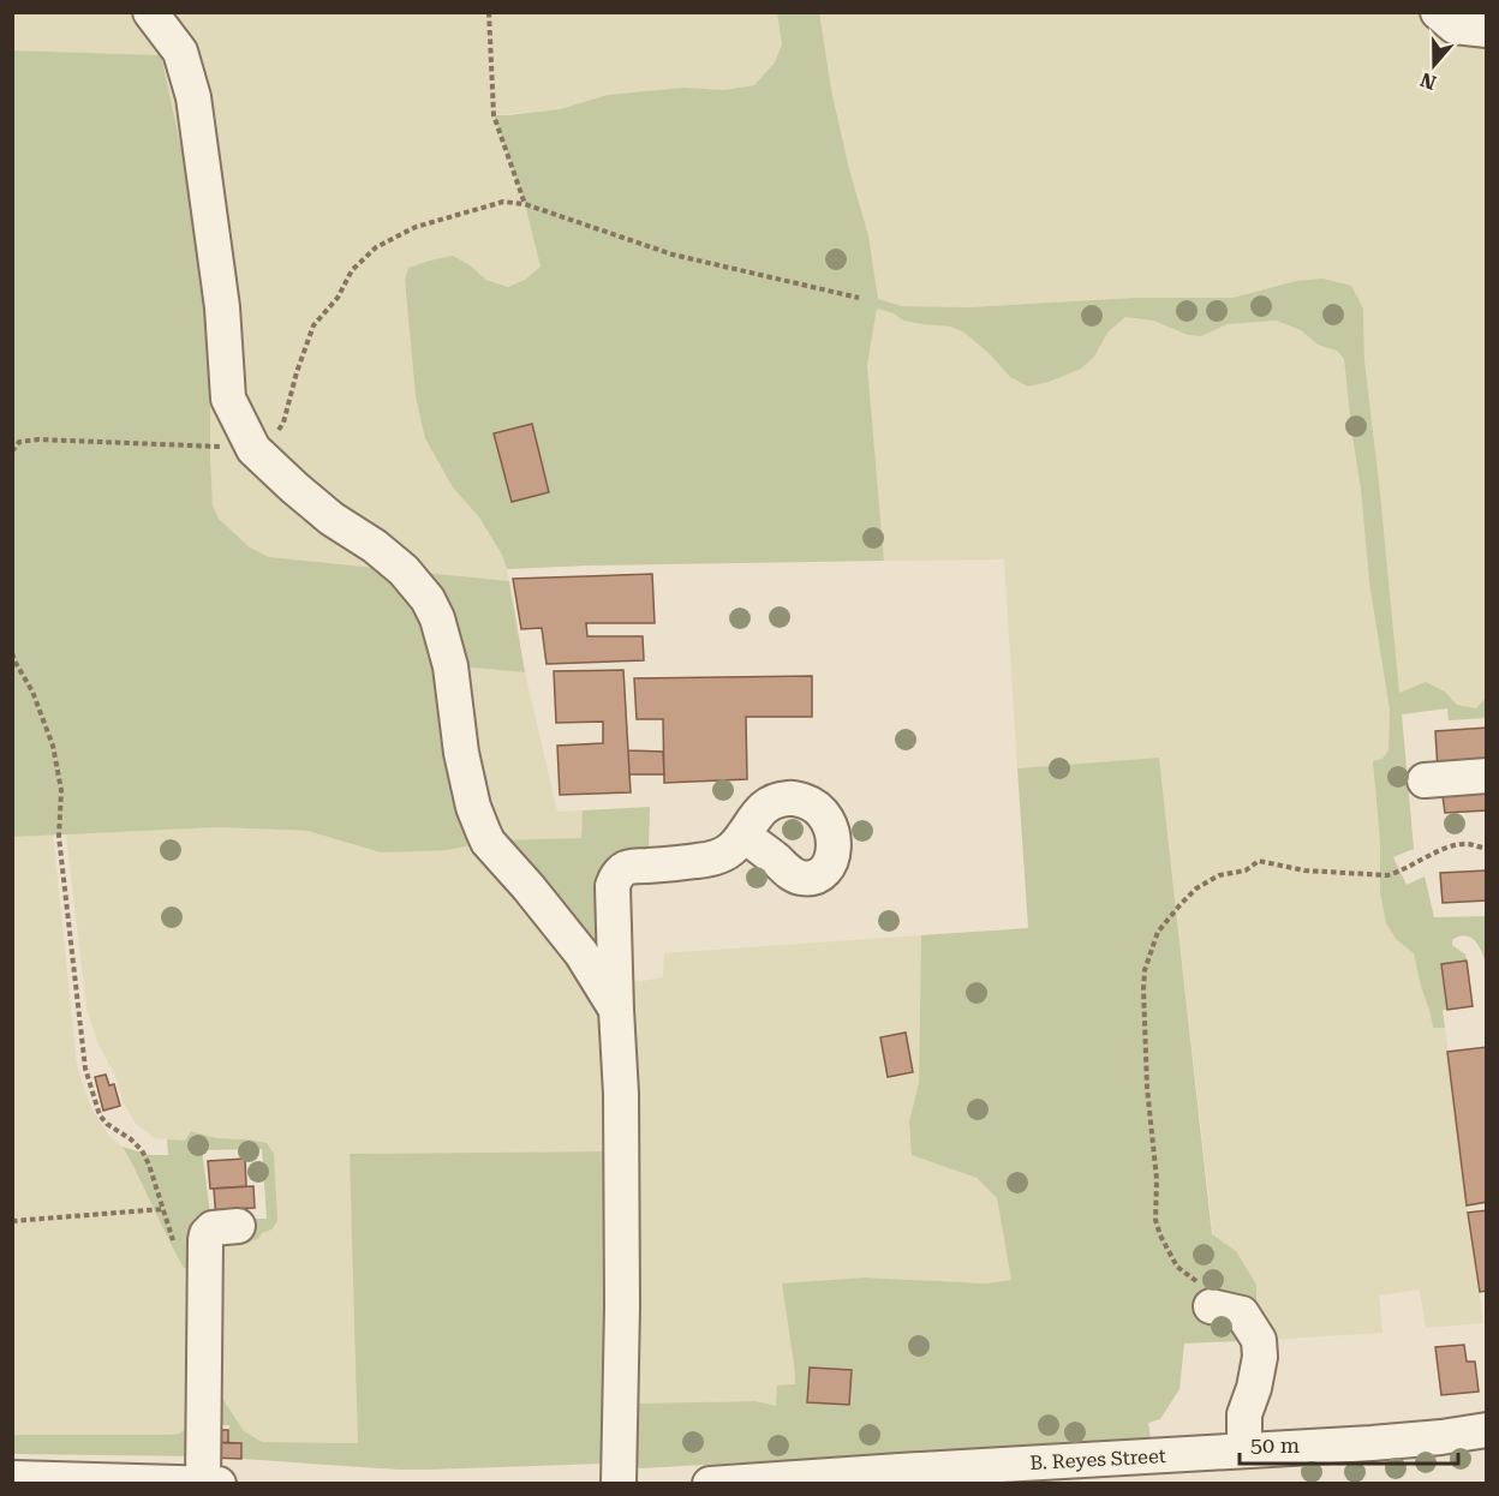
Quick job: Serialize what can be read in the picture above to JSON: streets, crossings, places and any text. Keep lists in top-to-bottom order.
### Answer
{
  "streets": {
    "street": ["B. Reyes Street"]
  },
  "scale_bar": "50 m",
  "north": "bottom"
}
